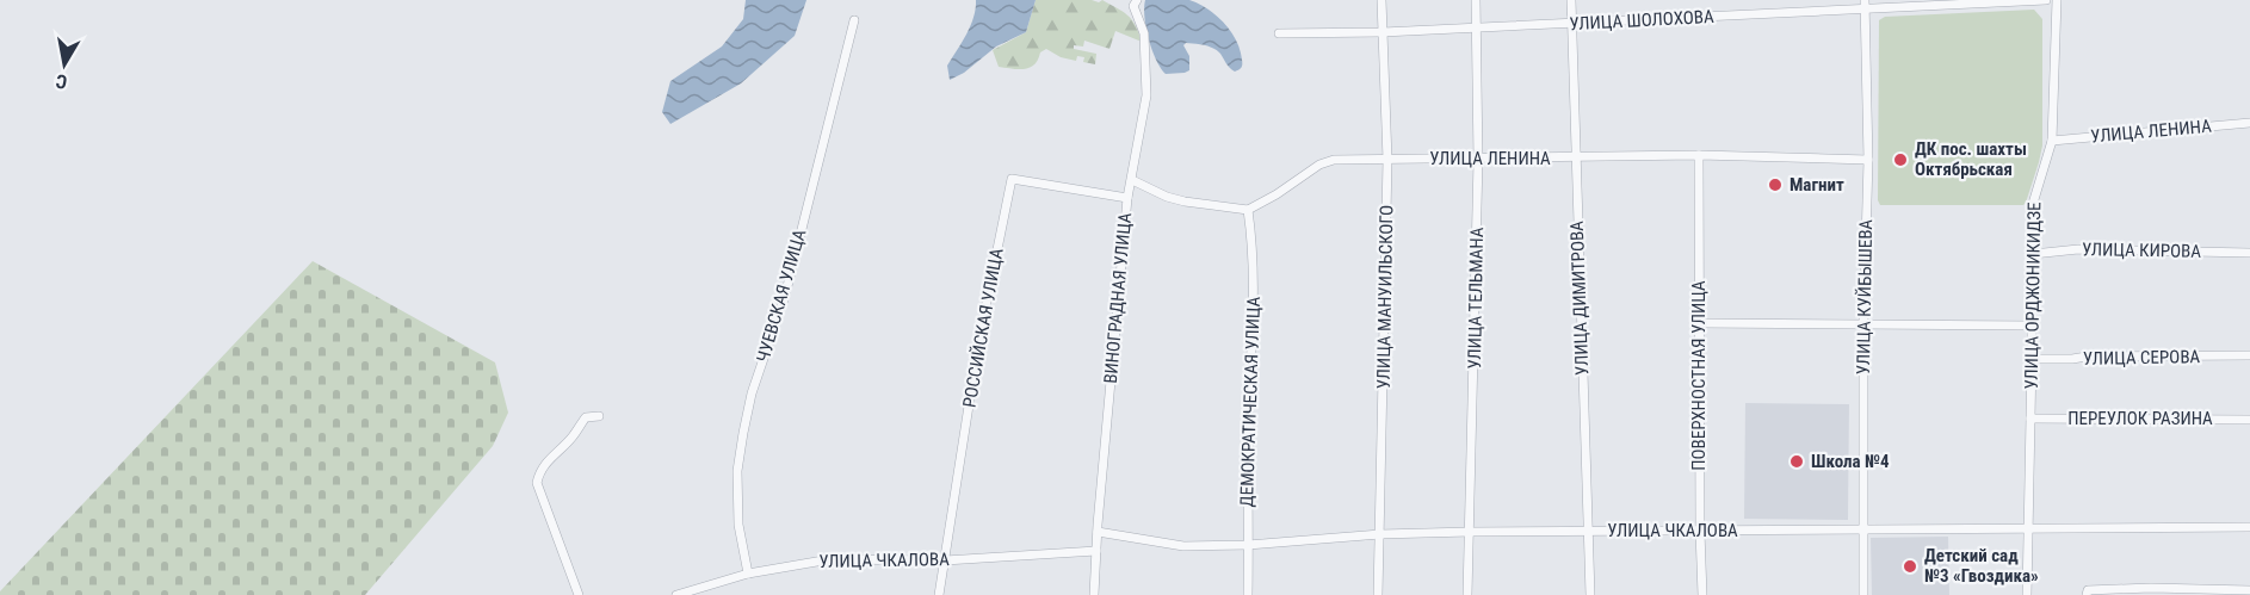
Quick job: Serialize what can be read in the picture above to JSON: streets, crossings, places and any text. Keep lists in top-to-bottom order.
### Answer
{
  "streets": {
    "street": [
      "УЛИЦА ШОЛОХОВА",
      "УЛИЦА ЛЕНИНА",
      "УЛИЦА КИРОВА",
      "ЧУЕВСКАЯ УЛИЦА",
      "УЛИЦА ОРДЖОНИКИДЗЕ",
      "УЛИЦА МАНУИЛЬСКОГО",
      "УЛИЦА КУЙБЫШЕВА",
      "ВИНОГРАДНАЯ УЛИЦА",
      "УЛИЦА ТЕЛЬМАНА",
      "УЛИЦА ДИМИТРОВА",
      "РОССИЙСКАЯ УЛИЦА",
      "УЛИЦА СЕРОВА",
      "ПОВЕРХНОСТНАЯ УЛИЦА",
      "ДЕМОКРАТИЧЕСКАЯ УЛИЦА",
      "ПЕРЕУЛОК РАЗИНА",
      "УЛИЦА ЧКАЛОВА"
    ]
  },
  "crossings": [
    ["УЛИЦА ШОЛОХОВА", "УЛИЦА МАНУИЛЬСКОГО"],
    ["УЛИЦА ШОЛОХОВА", "УЛИЦА КУЙБЫШЕВА"],
    ["УЛИЦА ШОЛОХОВА", "УЛИЦА ТЕЛЬМАНА"],
    ["УЛИЦА ШОЛОХОВА", "УЛИЦА ДИМИТРОВА"],
    ["УЛИЦА ЛЕНИНА", "УЛИЦА ОРДЖОНИКИДЗЕ"],
    ["УЛИЦА ЛЕНИНА", "УЛИЦА МАНУИЛЬСКОГО"],
    ["УЛИЦА ЛЕНИНА", "УЛИЦА КУЙБЫШЕВА"],
    ["УЛИЦА ЛЕНИНА", "УЛИЦА ТЕЛЬМАНА"],
    ["УЛИЦА ЛЕНИНА", "УЛИЦА ДИМИТРОВА"],
    ["УЛИЦА ЛЕНИНА", "ПОВЕРХНОСТНАЯ УЛИЦА"],
    ["УЛИЦА ЛЕНИНА", "ДЕМОКРАТИЧЕСКАЯ УЛИЦА"],
    ["УЛИЦА КИРОВА", "УЛИЦА ОРДЖОНИКИДЗЕ"],
    ["ЧУЕВСКАЯ УЛИЦА", "УЛИЦА ЧКАЛОВА"],
    ["УЛИЦА ОРДЖОНИКИДЗЕ", "УЛИЦА СЕРОВА"],
    ["УЛИЦА ОРДЖОНИКИДЗЕ", "ПЕРЕУЛОК РАЗИНА"],
    ["УЛИЦА ОРДЖОНИКИДЗЕ", "УЛИЦА ЧКАЛОВА"],
    ["УЛИЦА МАНУИЛЬСКОГО", "УЛИЦА ЧКАЛОВА"],
    ["УЛИЦА КУЙБЫШЕВА", "УЛИЦА ЧКАЛОВА"],
    ["ВИНОГРАДНАЯ УЛИЦА", "РОССИЙСКАЯ УЛИЦА"],
    ["ВИНОГРАДНАЯ УЛИЦА", "УЛИЦА ЧКАЛОВА"],
    ["УЛИЦА ТЕЛЬМАНА", "УЛИЦА ЧКАЛОВА"],
    ["УЛИЦА ДИМИТРОВА", "УЛИЦА ЧКАЛОВА"],
    ["РОССИЙСКАЯ УЛИЦА", "УЛИЦА ЧКАЛОВА"],
    ["ПОВЕРХНОСТНАЯ УЛИЦА", "УЛИЦА ЧКАЛОВА"],
    ["ДЕМОКРАТИЧЕСКАЯ УЛИЦА", "УЛИЦА ЧКАЛОВА"]
  ],
  "places": [
    "ДК пос. шахты Октябрьская",
    "Магнит",
    "Школа №4",
    "Детский сад №3 «Гвоздика»"
  ],
  "north": "bottom"
}
